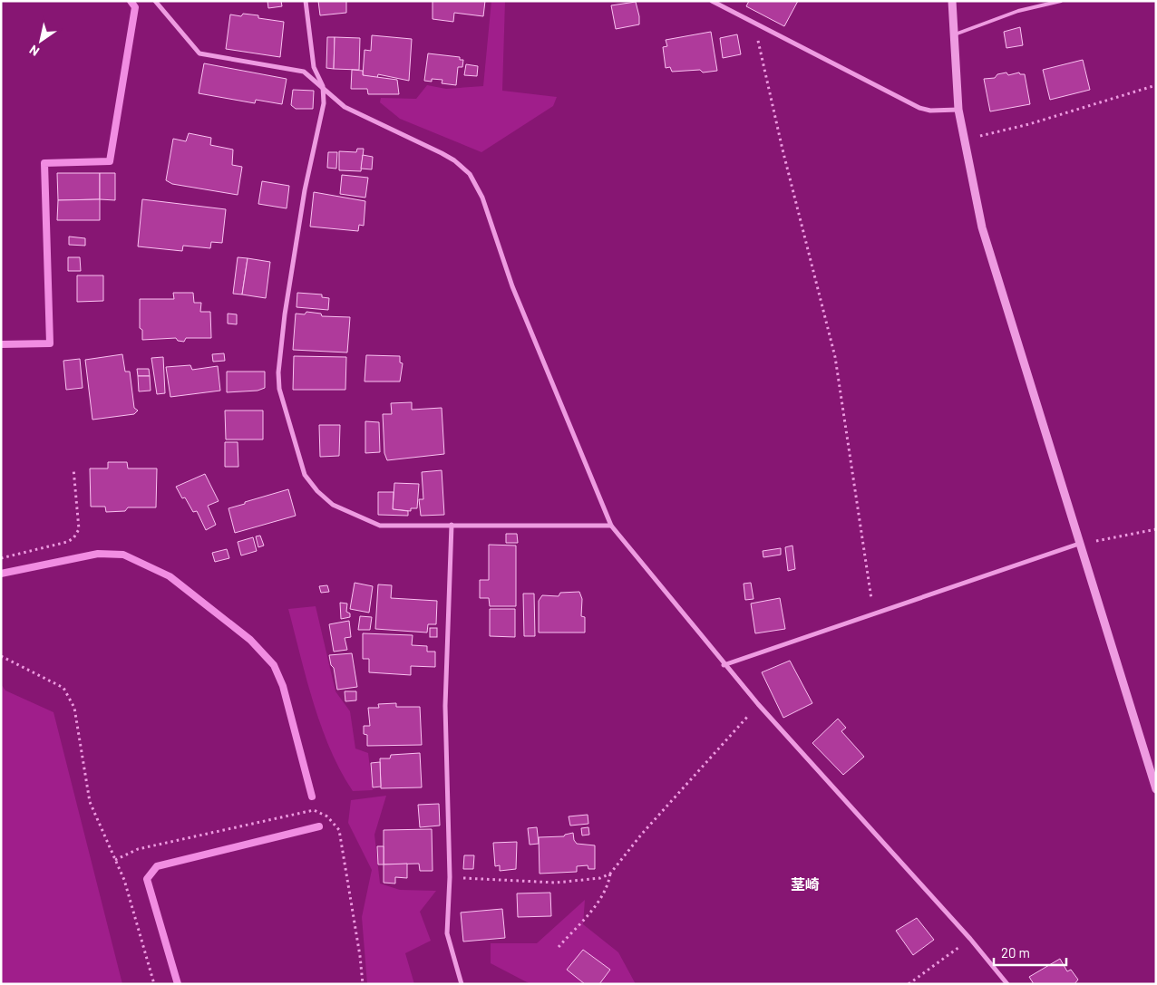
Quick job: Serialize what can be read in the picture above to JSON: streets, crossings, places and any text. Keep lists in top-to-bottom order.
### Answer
{
  "districts": ["茎崎"],
  "scale_bar": "20 m",
  "north": "bottom left"
}
